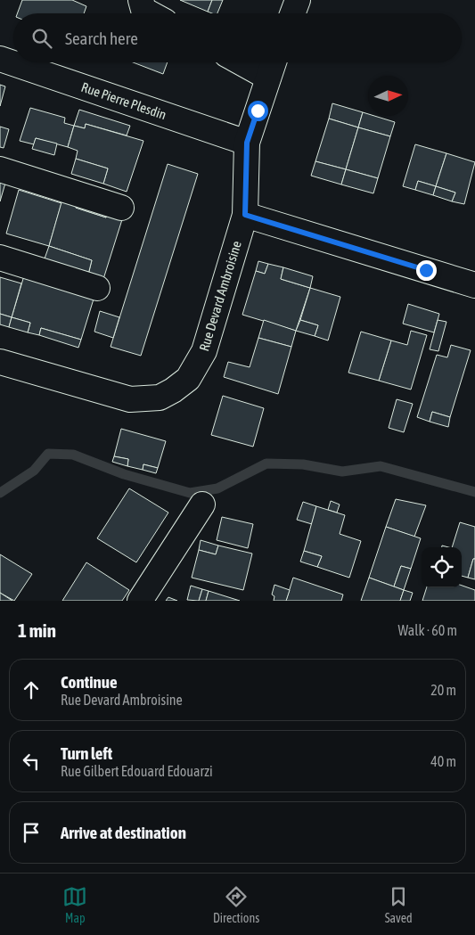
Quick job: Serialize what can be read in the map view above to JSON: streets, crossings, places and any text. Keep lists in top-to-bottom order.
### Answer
{
  "streets": {
    "street": ["Rue Pierre Plesdin", "Rue Devard Ambroisine"]
  },
  "crossings": [
    ["Rue Pierre Plesdin", "Rue Devard Ambroisine"]
  ],
  "north": "right",
  "page": {
    "search": "Search here",
    "heading": ["1 min", "Walk · 60 m"],
    "list": [
      ["Continue", "Rue Devard Ambroisine", "20 m"],
      ["Turn left", "Rue Gilbert Edouard Edouarzi", "40 m"],
      "Arrive at destination"
    ],
    "nav": ["Map", "Directions", "Saved"]
  }
}
